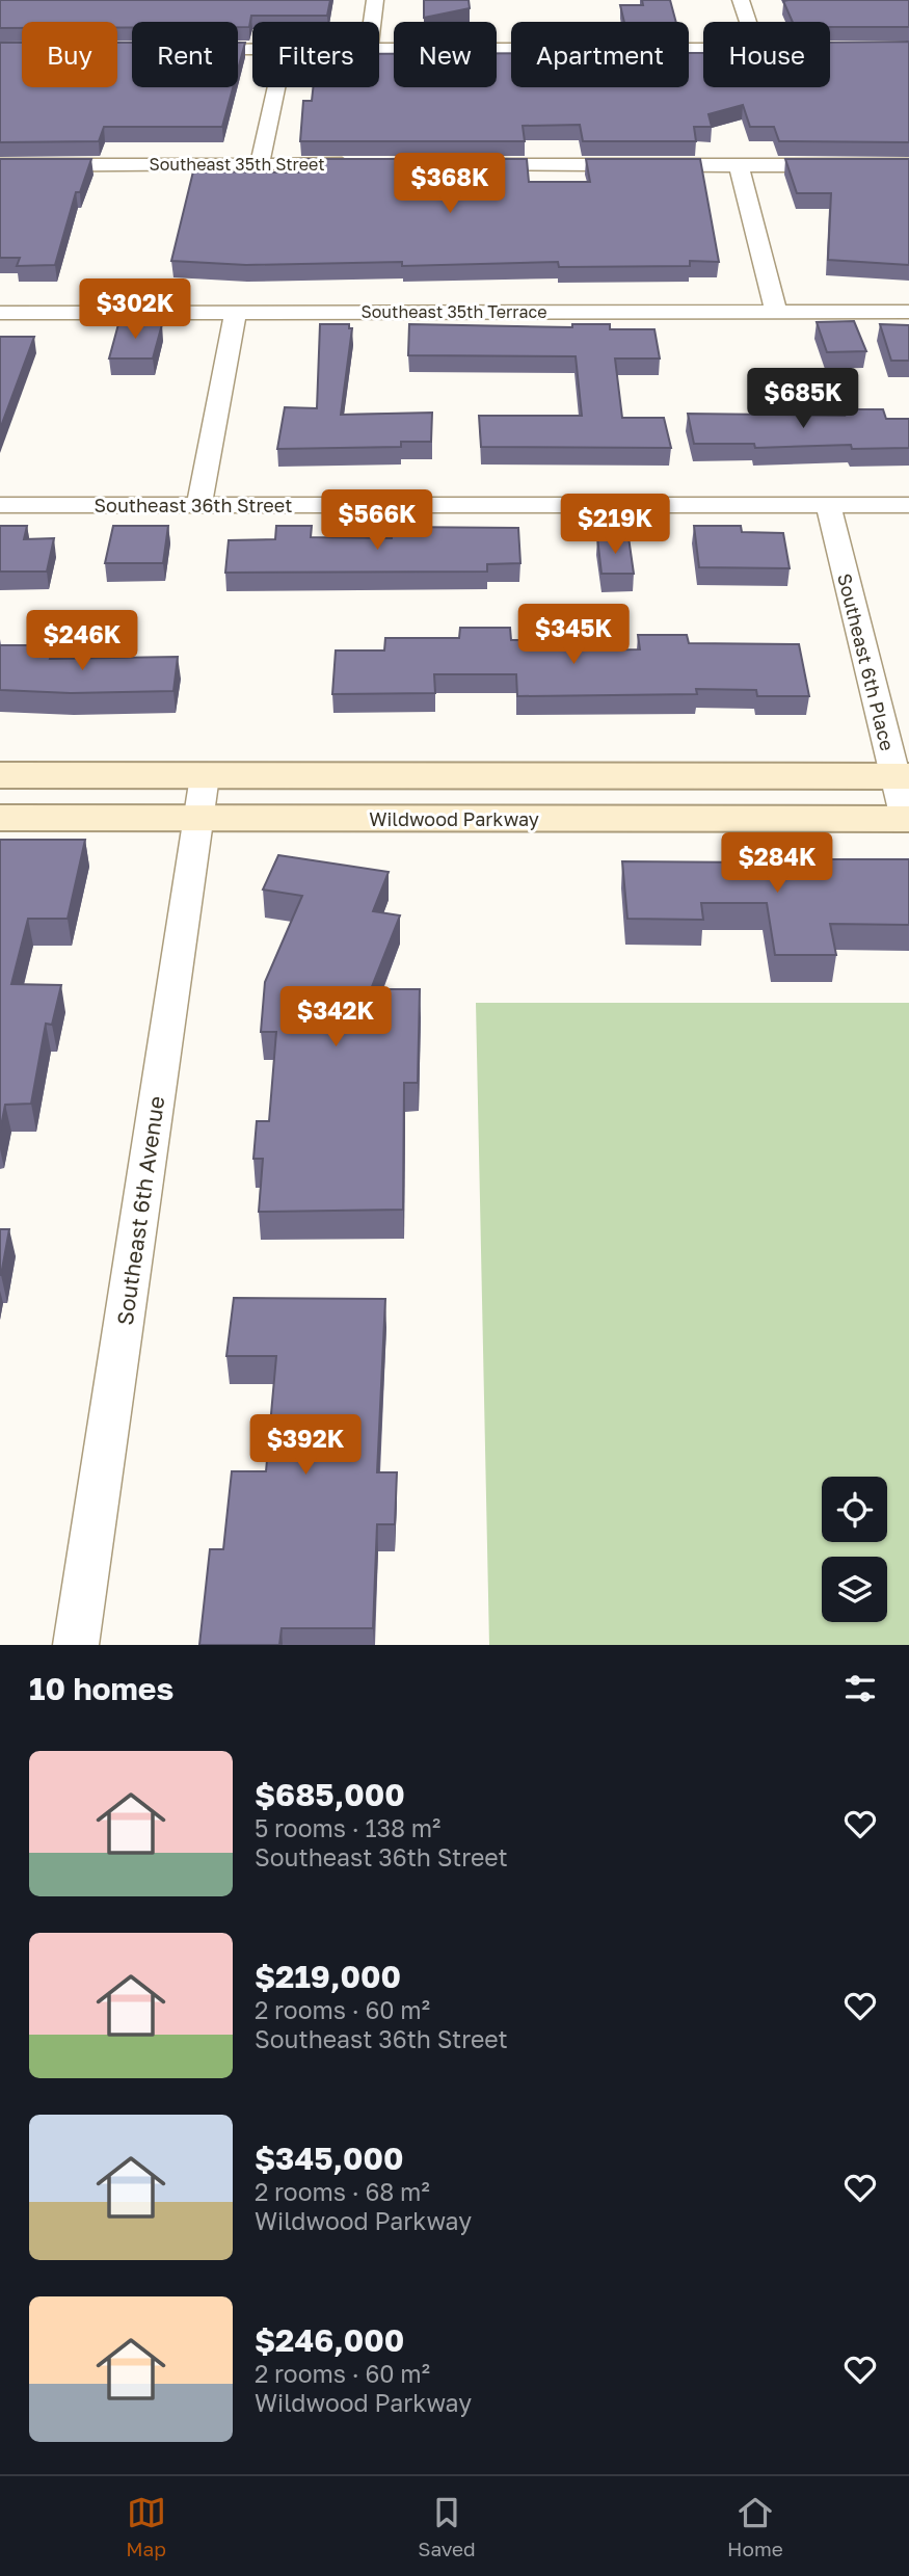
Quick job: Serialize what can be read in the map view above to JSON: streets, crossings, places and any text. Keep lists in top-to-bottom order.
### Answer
{
  "streets": {
    "street": [
      "Southeast 35th Street",
      "Southeast 35th Terrace",
      "Southeast 36th Street",
      "Southeast 6th Place",
      "Wildwood Parkway",
      "Southeast 6th Avenue"
    ]
  },
  "crossings": [
    ["Southeast 36th Street", "Southeast 6th Place"],
    ["Southeast 6th Place", "Wildwood Parkway"],
    ["Wildwood Parkway", "Southeast 6th Avenue"]
  ],
  "page": {
    "chip": [
      "Buy",
      "Rent",
      "Filters",
      "New",
      "Apartment",
      "House"
    ],
    "price": [
      "$368K",
      "$302K",
      "$685K",
      "$566K",
      "$219K",
      "$345K",
      "$246K",
      "$284K",
      "$342K",
      "$392K"
    ],
    "heading": "10 homes",
    "list": [
      {
        "name": "$685,000",
        "note": "5 rooms · 138 m² · Southeast 36th Street"
      },
      {
        "name": "$219,000",
        "note": "2 rooms · 60 m² · Southeast 36th Street"
      },
      {
        "name": "$345,000",
        "note": "2 rooms · 68 m² · Wildwood Parkway"
      },
      {
        "name": "$246,000",
        "note": "2 rooms · 60 m² · Wildwood Parkway"
      }
    ],
    "tabs": ["Map", "Saved", "Home"]
  }
}
